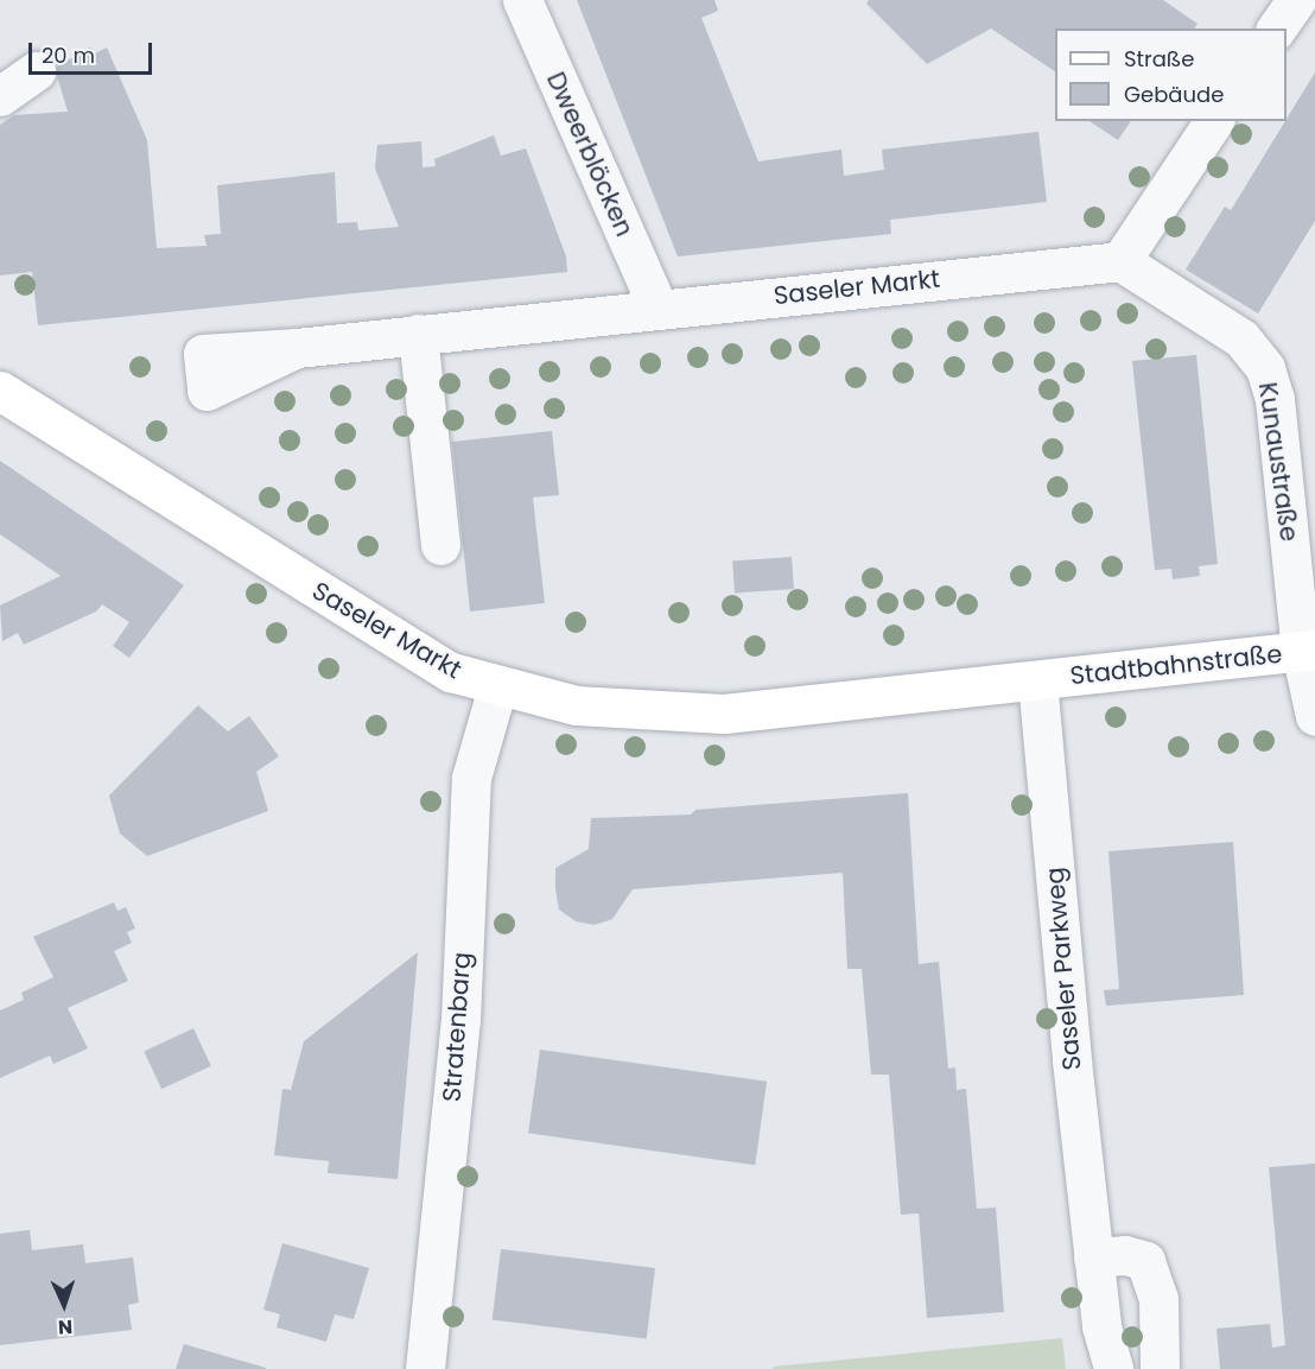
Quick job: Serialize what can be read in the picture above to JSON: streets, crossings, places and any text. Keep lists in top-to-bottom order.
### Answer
{
  "streets": {
    "main road": ["Saseler Markt", "Stadtbahnstraße"],
    "street": [
      "Dweerblöcken",
      "Kunaustraße",
      "Saseler Parkweg",
      "Stratenbarg"
    ]
  },
  "crossings": [
    ["Dweerblöcken", "Saseler Markt"],
    ["Saseler Markt", "Kunaustraße"],
    ["Saseler Markt", "Stadtbahnstraße"],
    ["Saseler Markt", "Saseler Parkweg"],
    ["Saseler Markt", "Stratenbarg"],
    ["Kunaustraße", "Stadtbahnstraße"],
    ["Stadtbahnstraße", "Saseler Parkweg"]
  ],
  "legend": ["Straße", "Gebäude"],
  "scale_bar": "20 m",
  "north": "bottom"
}
